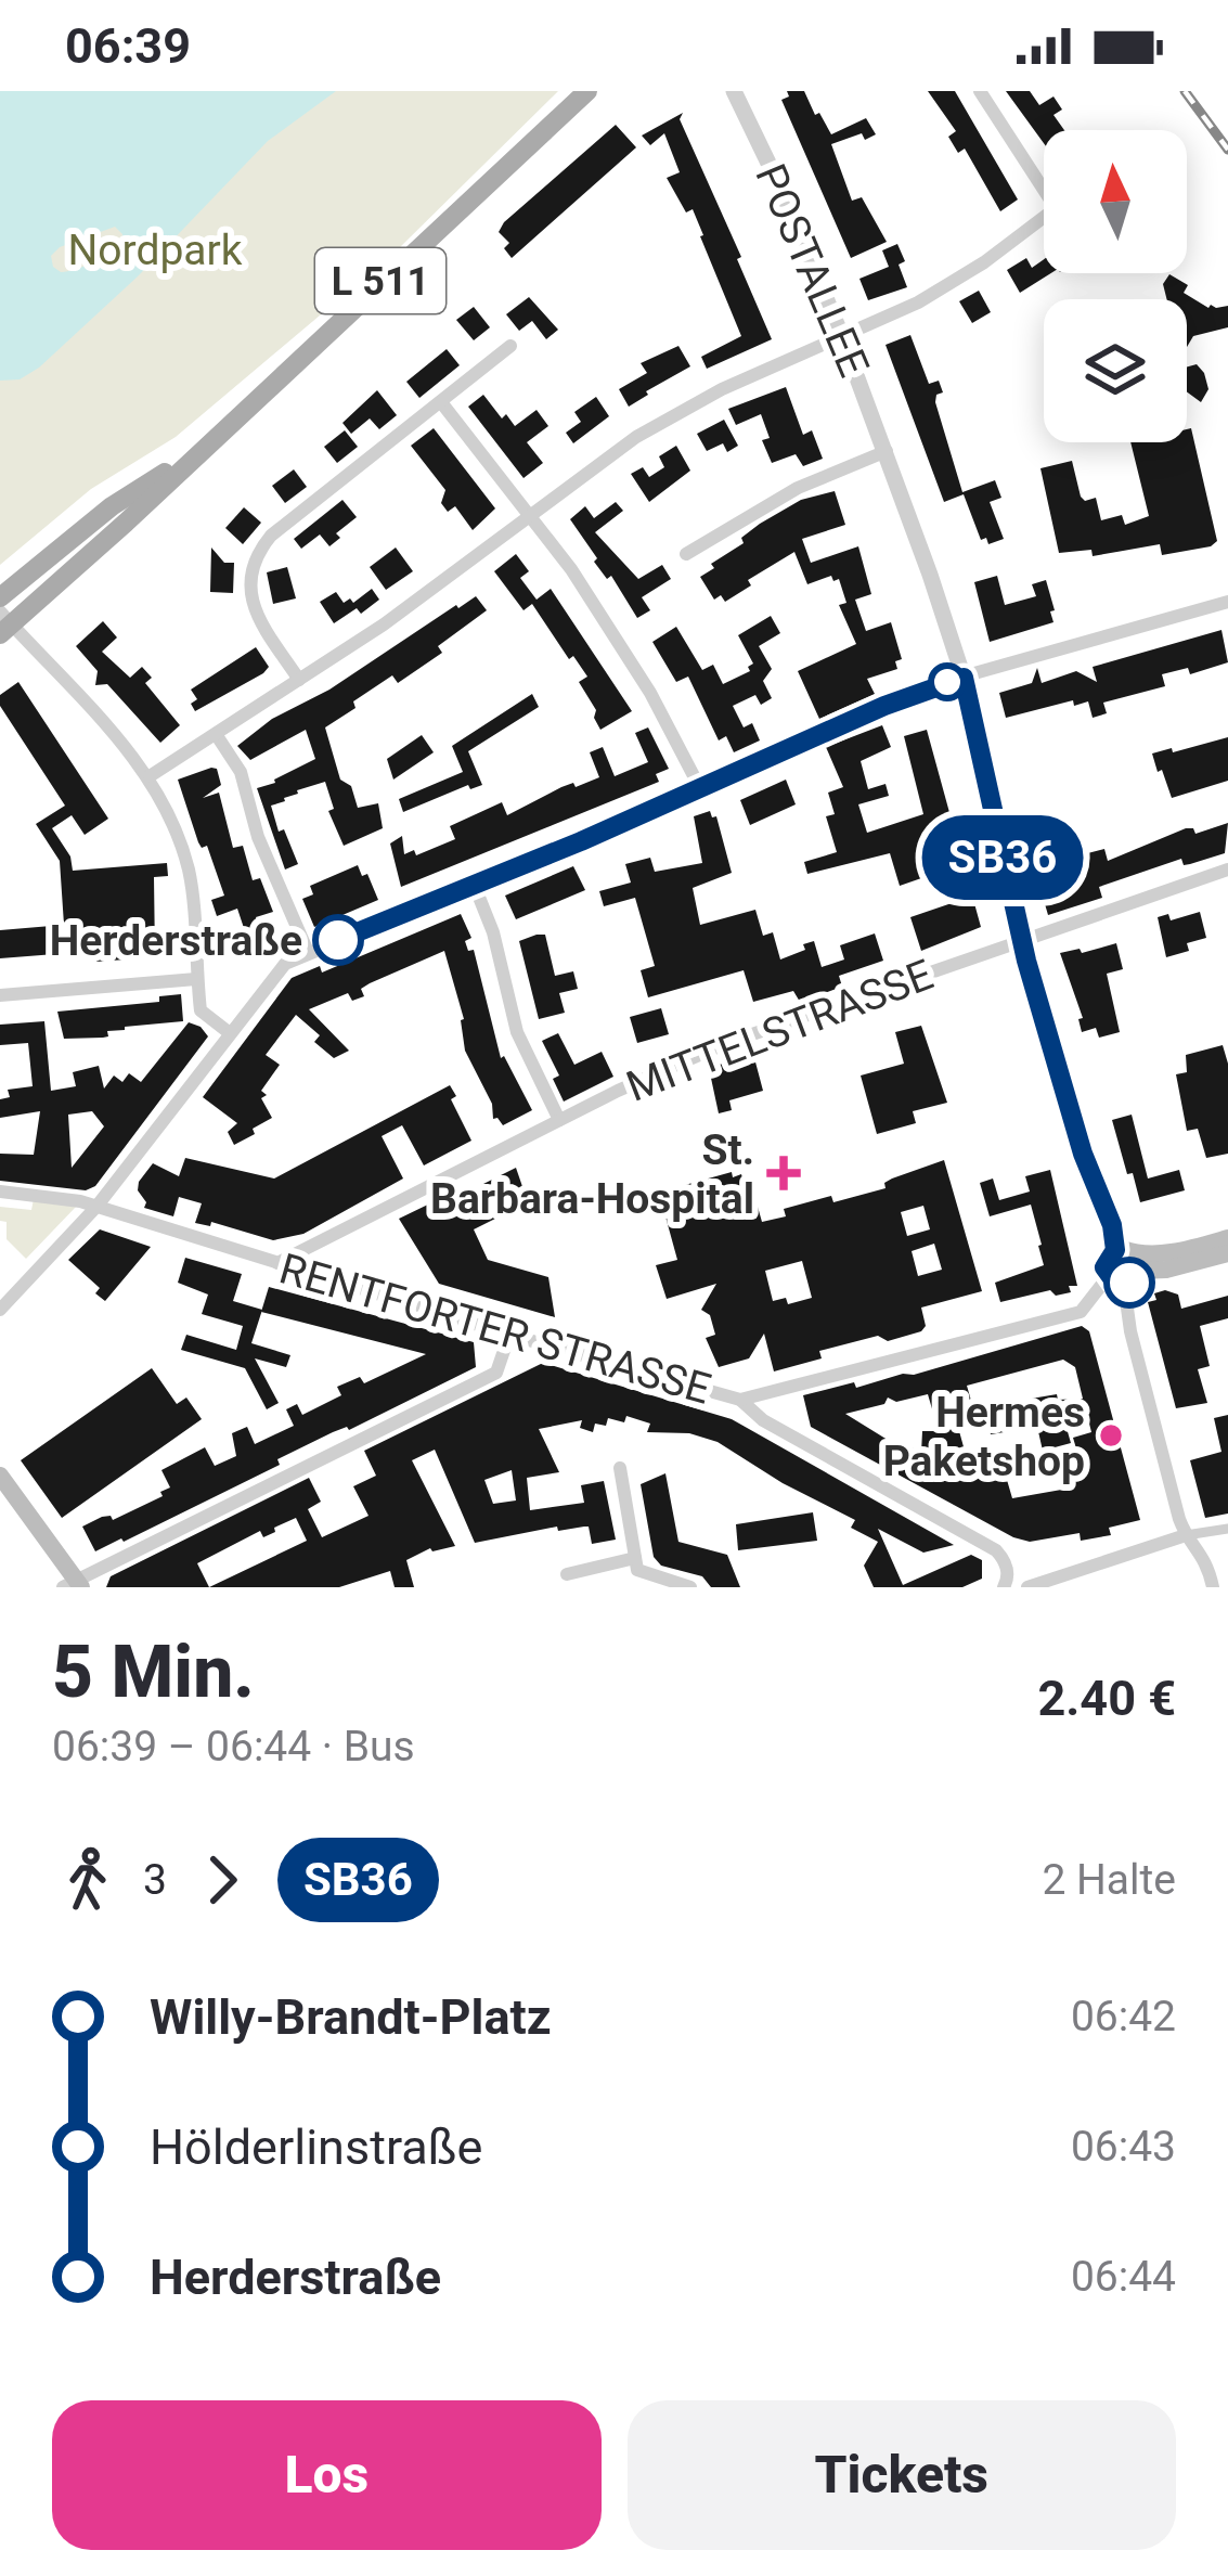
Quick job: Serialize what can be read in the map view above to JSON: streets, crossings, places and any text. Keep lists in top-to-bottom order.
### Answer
{
  "streets": {
    "main road": ["L 511"],
    "street": ["POSTALLEE", "MITTELSTRASSE", "RENTFORTER STRASSE"]
  },
  "crossings": [
    ["POSTALLEE", "MITTELSTRASSE"],
    ["MITTELSTRASSE", "RENTFORTER STRASSE"]
  ],
  "parks": ["Nordpark"],
  "places": {
    "other": ["Herderstraße", "Hermes Paketshop"],
    "health": ["St. Barbara-Hospital"]
  },
  "lines": ["bus line SB36"],
  "north": "top",
  "page": {
    "status": "06:39",
    "on_map": "SB36",
    "heading": ["5 Min.", "06:39 – 06:44 · Bus", "2.40 €"],
    "legs": ["3", "SB36", "2 Halte"],
    "list": [
      {
        "name": "Willy-Brandt-Platz",
        "value": "06:42"
      },
      {
        "name": "Hölderlinstraße",
        "value": "06:43"
      },
      {
        "name": "Herderstraße",
        "value": "06:44"
      }
    ],
    "buttons": ["Los", "Tickets"]
  }
}
